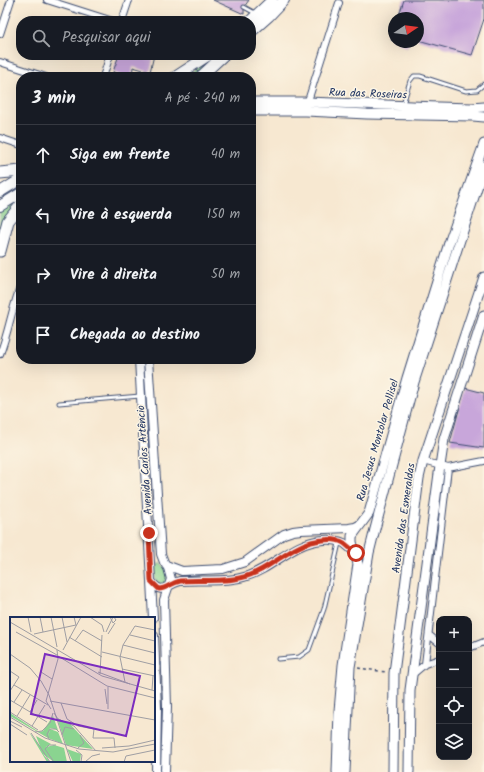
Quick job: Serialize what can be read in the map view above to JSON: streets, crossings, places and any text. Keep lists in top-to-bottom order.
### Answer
{
  "streets": {
    "main road": ["Rua das Roseiras", "Rua Jesus Montolar Pellisel", "Avenida das Esmeraldas"],
    "street": ["Avenida Carlos Artêncio"]
  },
  "north": "right",
  "page": {
    "search": "Pesquisar aqui",
    "heading": ["3 min", "A pé · 240 m"],
    "list": [
      ["Siga em frente", "40 m"],
      ["Vire à esquerda", "150 m"],
      ["Vire à direita", "50 m"],
      "Chegada ao destino"
    ],
    "map_buttons": ["+", "−"]
  }
}
